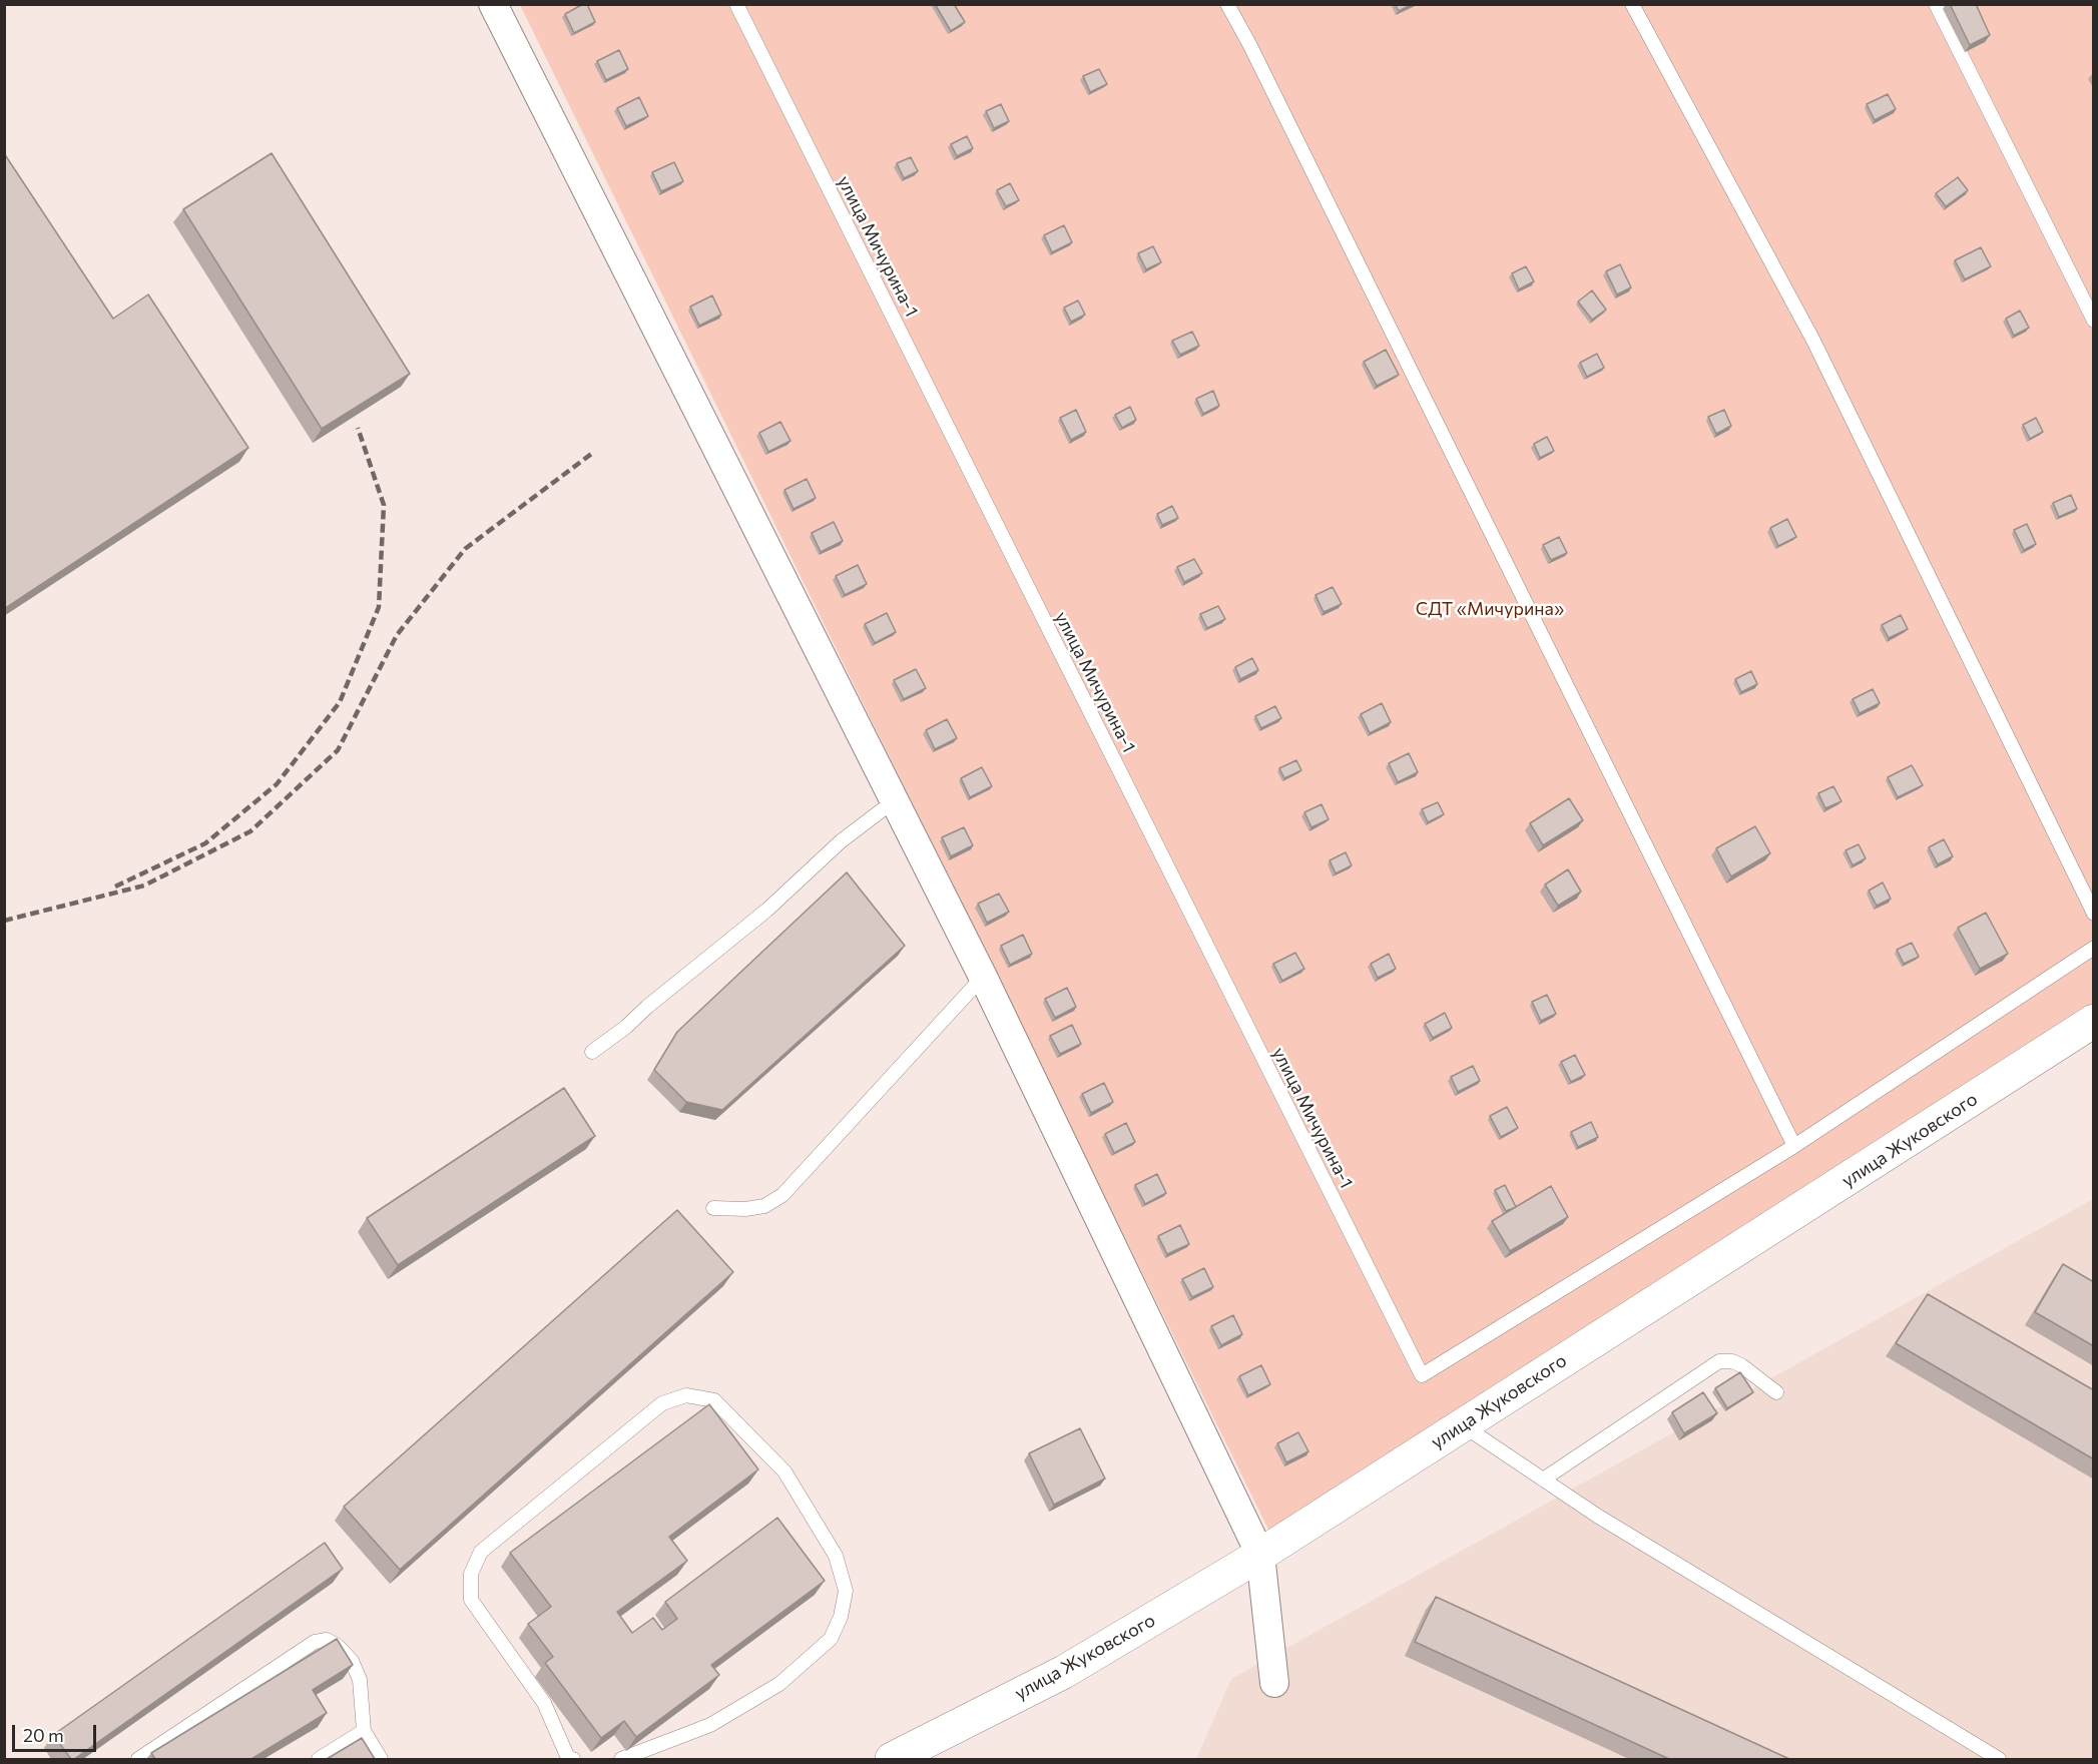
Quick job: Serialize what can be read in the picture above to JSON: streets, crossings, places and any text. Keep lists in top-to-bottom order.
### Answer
{
  "streets": {
    "main road": ["улица Жуковского"],
    "lane": ["улица Мичурина-1"]
  },
  "parks": ["СДТ «Мичурина»"],
  "scale_bar": "20 m"
}
